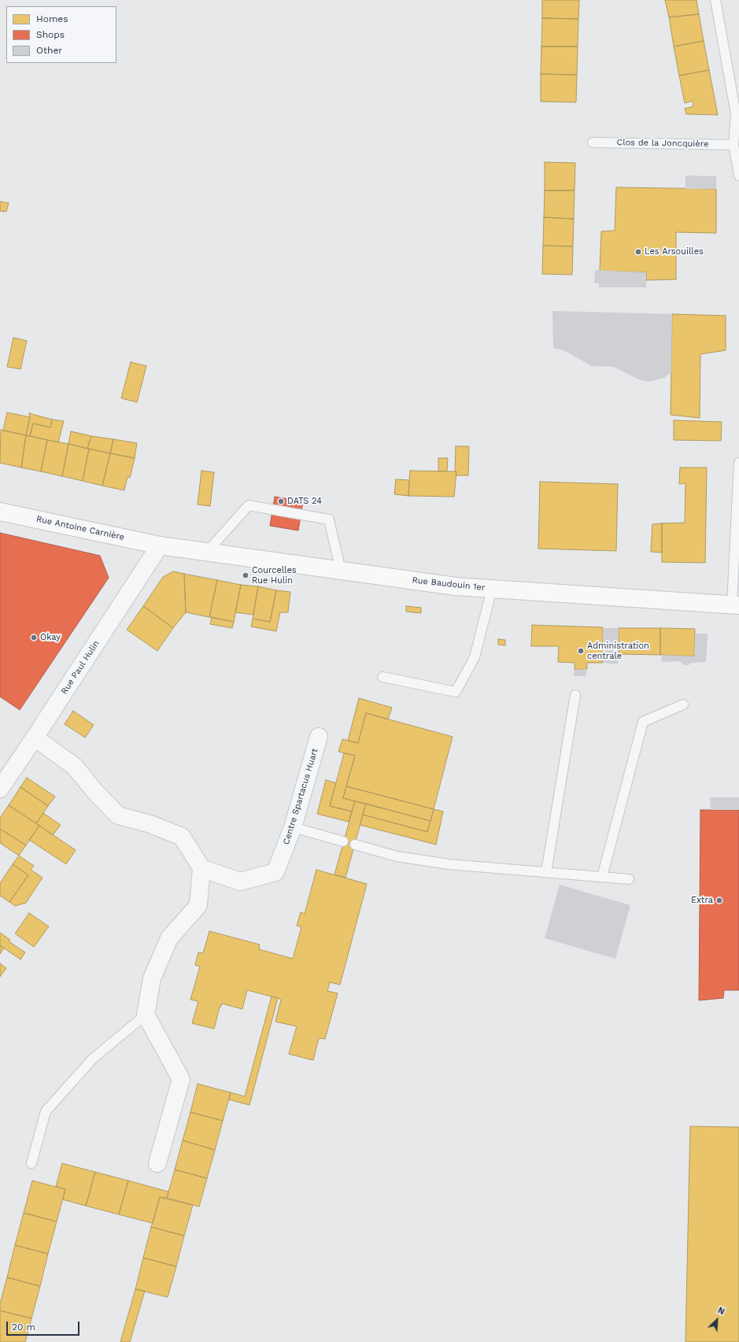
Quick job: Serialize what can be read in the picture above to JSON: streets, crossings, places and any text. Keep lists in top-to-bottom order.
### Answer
{
  "streets": {
    "main road": ["Rue Antoine Carnière", "Rue Baudouin 1er"],
    "street": ["Rue Paul Hulin", "Centre Spartacus Huart"],
    "lane": ["Clos de la Joncquière"]
  },
  "crossings": [
    ["Rue Antoine Carnière", "Rue Baudouin 1er"],
    ["Rue Antoine Carnière", "Rue Paul Hulin"],
    ["Rue Baudouin 1er", "Rue Paul Hulin"]
  ],
  "places": [
    "Les Arsouilles",
    "DATS 24",
    "Courcelles Rue Hulin",
    "Okay",
    "Administration centrale",
    "Extra"
  ],
  "legend": ["Homes", "Shops", "Other"],
  "scale_bar": "20 m",
  "north": "top right"
}
